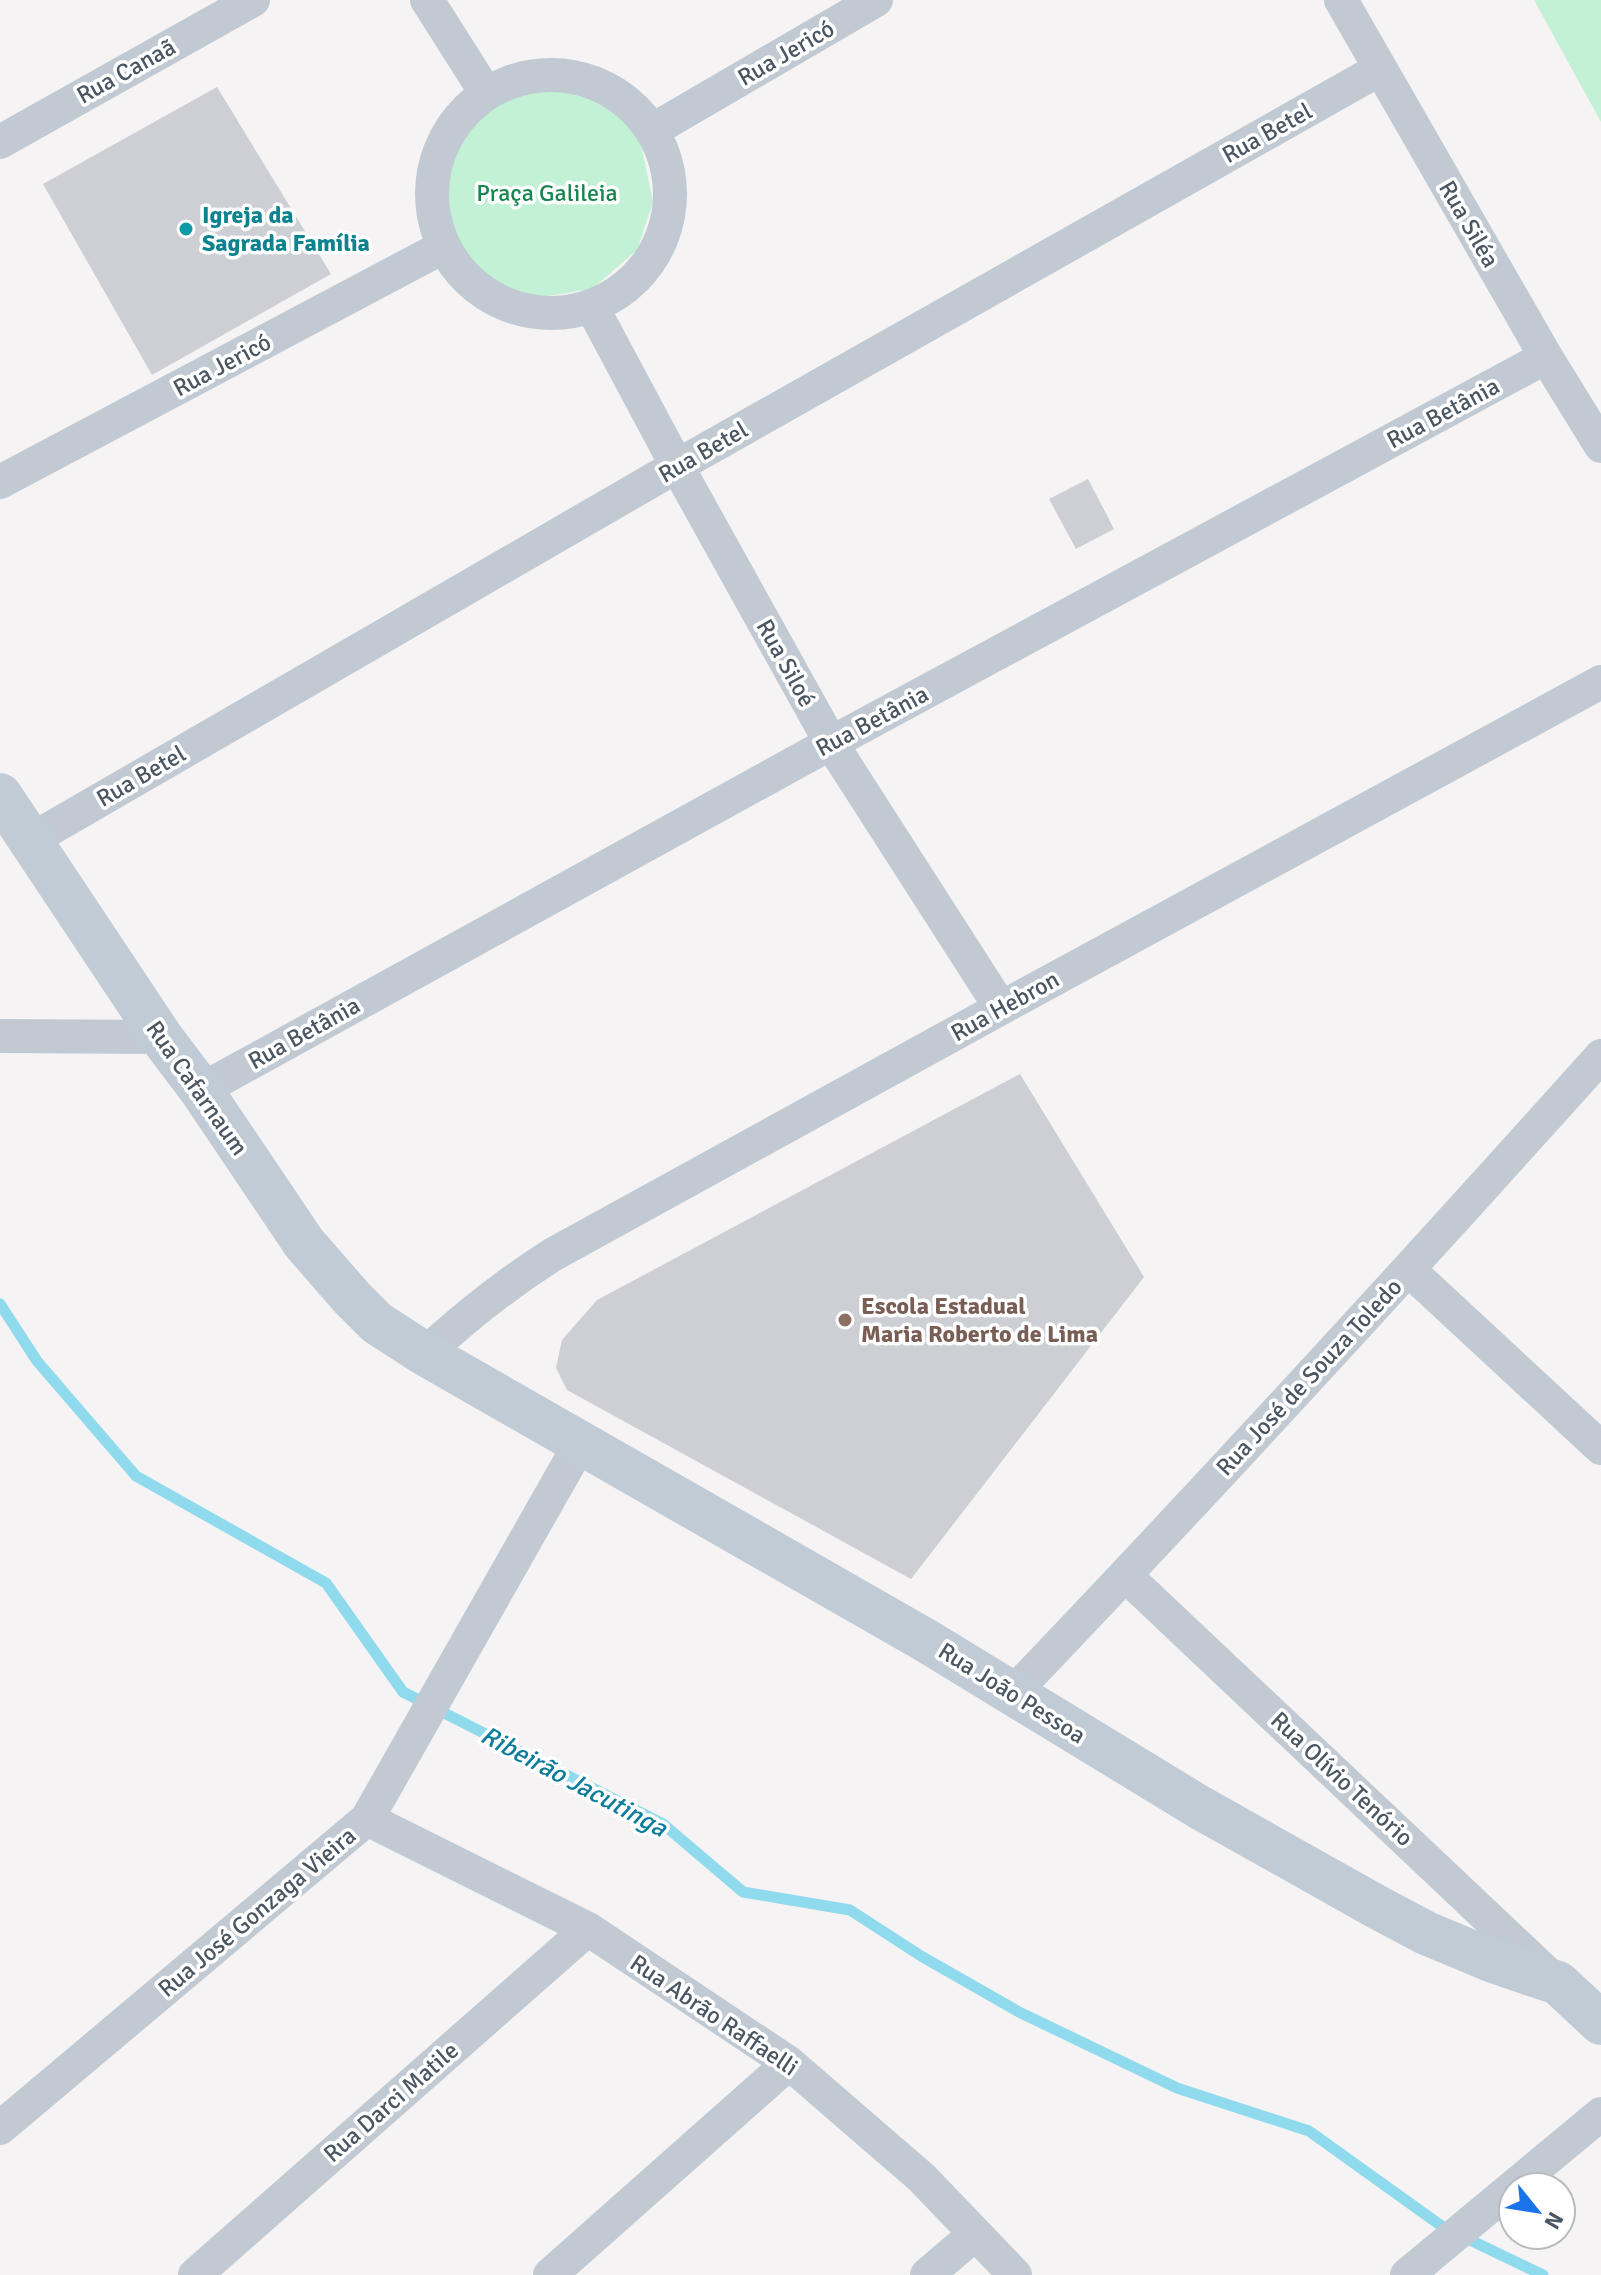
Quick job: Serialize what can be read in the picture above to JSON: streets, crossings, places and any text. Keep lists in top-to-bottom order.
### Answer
{
  "streets": {
    "main road": ["Rua Cafarnaum", "Rua João Pessoa"],
    "street": [
      "Rua Jericó",
      "Rua Canaã",
      "Rua Betel",
      "Rua Siléa",
      "Rua Betânia",
      "Rua Siloé",
      "Rua Hebron",
      "Rua José de Souza Toledo",
      "Rua Olívio Tenório",
      "Rua José Gonzaga Vieira",
      "Rua Abrão Raffaelli",
      "Rua Darci Matile"
    ]
  },
  "crossings": [
    ["Rua Jericó", "Rua Siloé"],
    ["Rua Betel", "Rua Siléa"],
    ["Rua Betel", "Rua Siloé"],
    ["Rua Betel", "Rua Cafarnaum"],
    ["Rua Siléa", "Rua Betânia"],
    ["Rua Betânia", "Rua Siloé"],
    ["Rua Betânia", "Rua Cafarnaum"],
    ["Rua Siloé", "Rua Hebron"],
    ["Rua Hebron", "Rua Cafarnaum"],
    ["Rua Hebron", "Rua João Pessoa"],
    ["Rua Cafarnaum", "Rua João Pessoa"],
    ["Rua José de Souza Toledo", "Rua João Pessoa"],
    ["Rua José de Souza Toledo", "Rua Olívio Tenório"],
    ["Rua João Pessoa", "Rua Olívio Tenório"],
    ["Rua João Pessoa", "Rua José Gonzaga Vieira"],
    ["Rua José Gonzaga Vieira", "Rua Abrão Raffaelli"],
    ["Rua Abrão Raffaelli", "Rua Darci Matile"]
  ],
  "water": ["Ribeirão Jacutinga"],
  "parks": ["Praça Galileia"],
  "places": ["Igreja da Sagrada Família", "Escola Estadual Maria Roberto de Lima"],
  "north": "bottom right"
}
